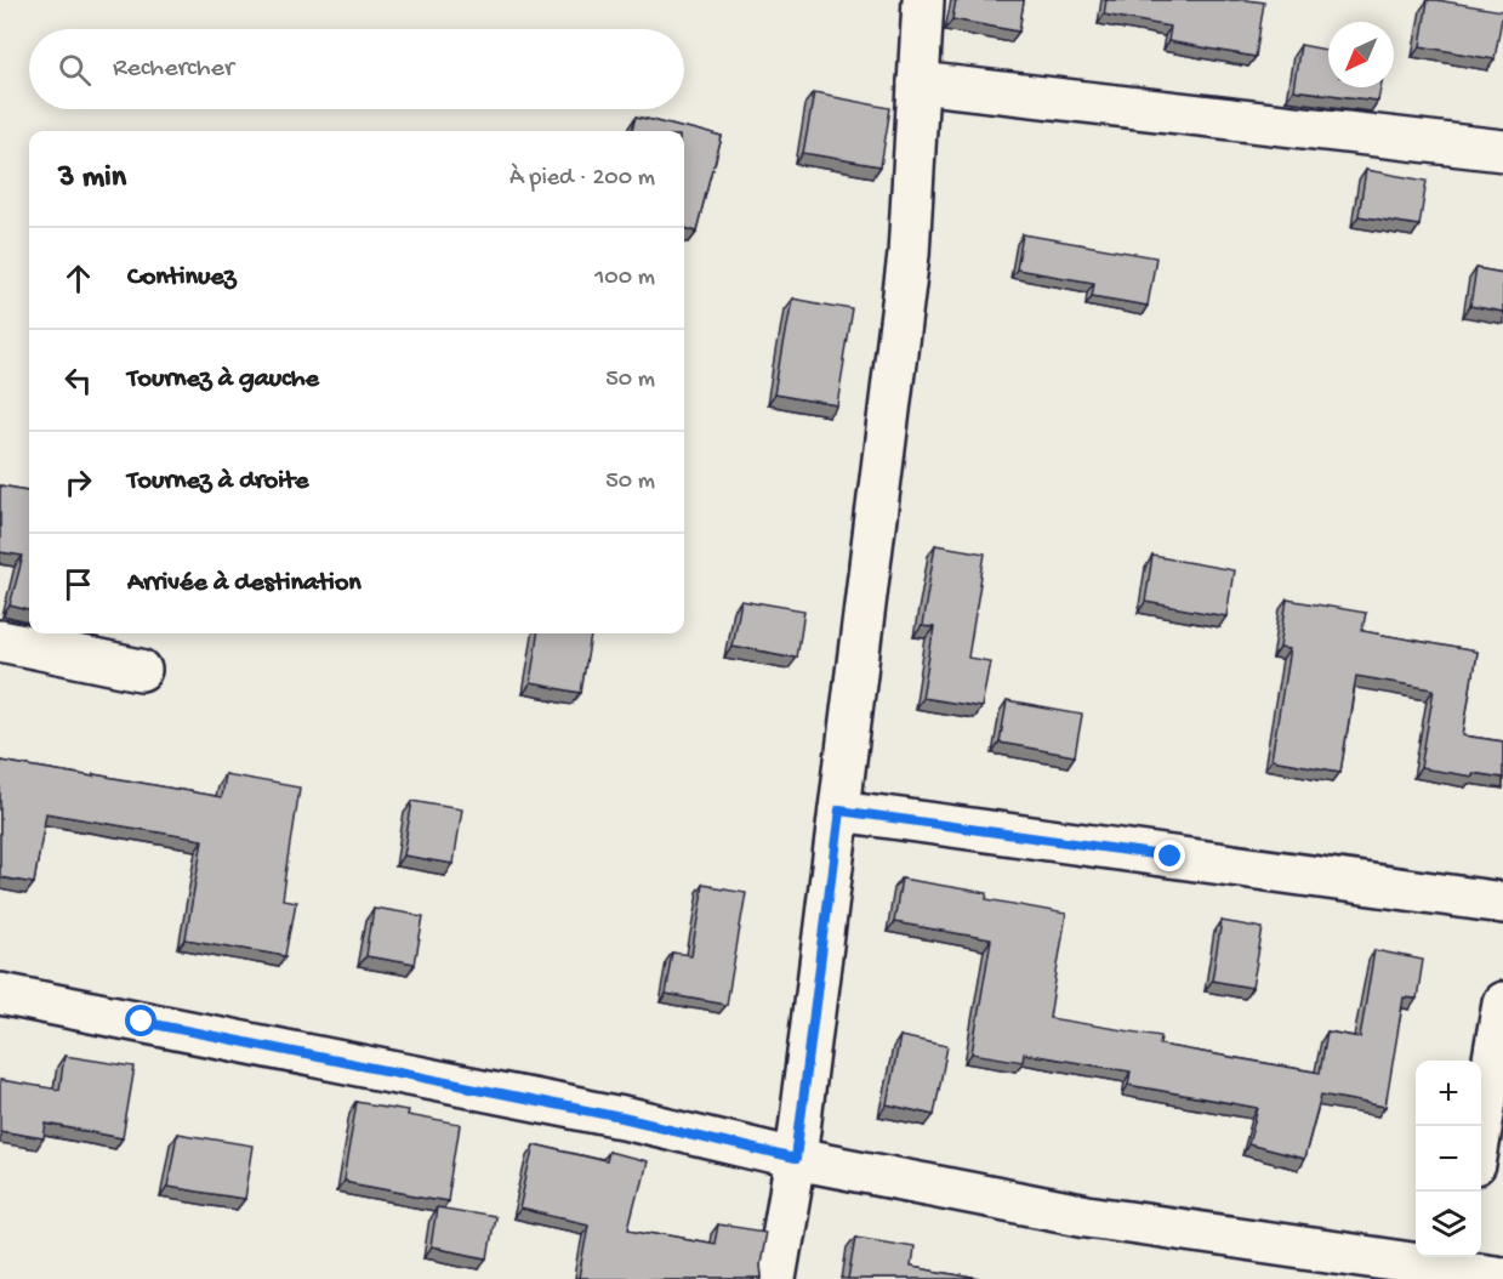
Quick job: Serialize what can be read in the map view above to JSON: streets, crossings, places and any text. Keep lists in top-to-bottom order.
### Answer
{
  "north": "bottom left",
  "page": {
    "search": "Rechercher",
    "heading": ["3 min", "À pied · 200 m"],
    "list": [
      ["Continuez", "100 m"],
      ["Tournez à gauche", "50 m"],
      ["Tournez à droite", "50 m"],
      "Arrivée à destination"
    ],
    "map_buttons": ["+", "−"]
  }
}
